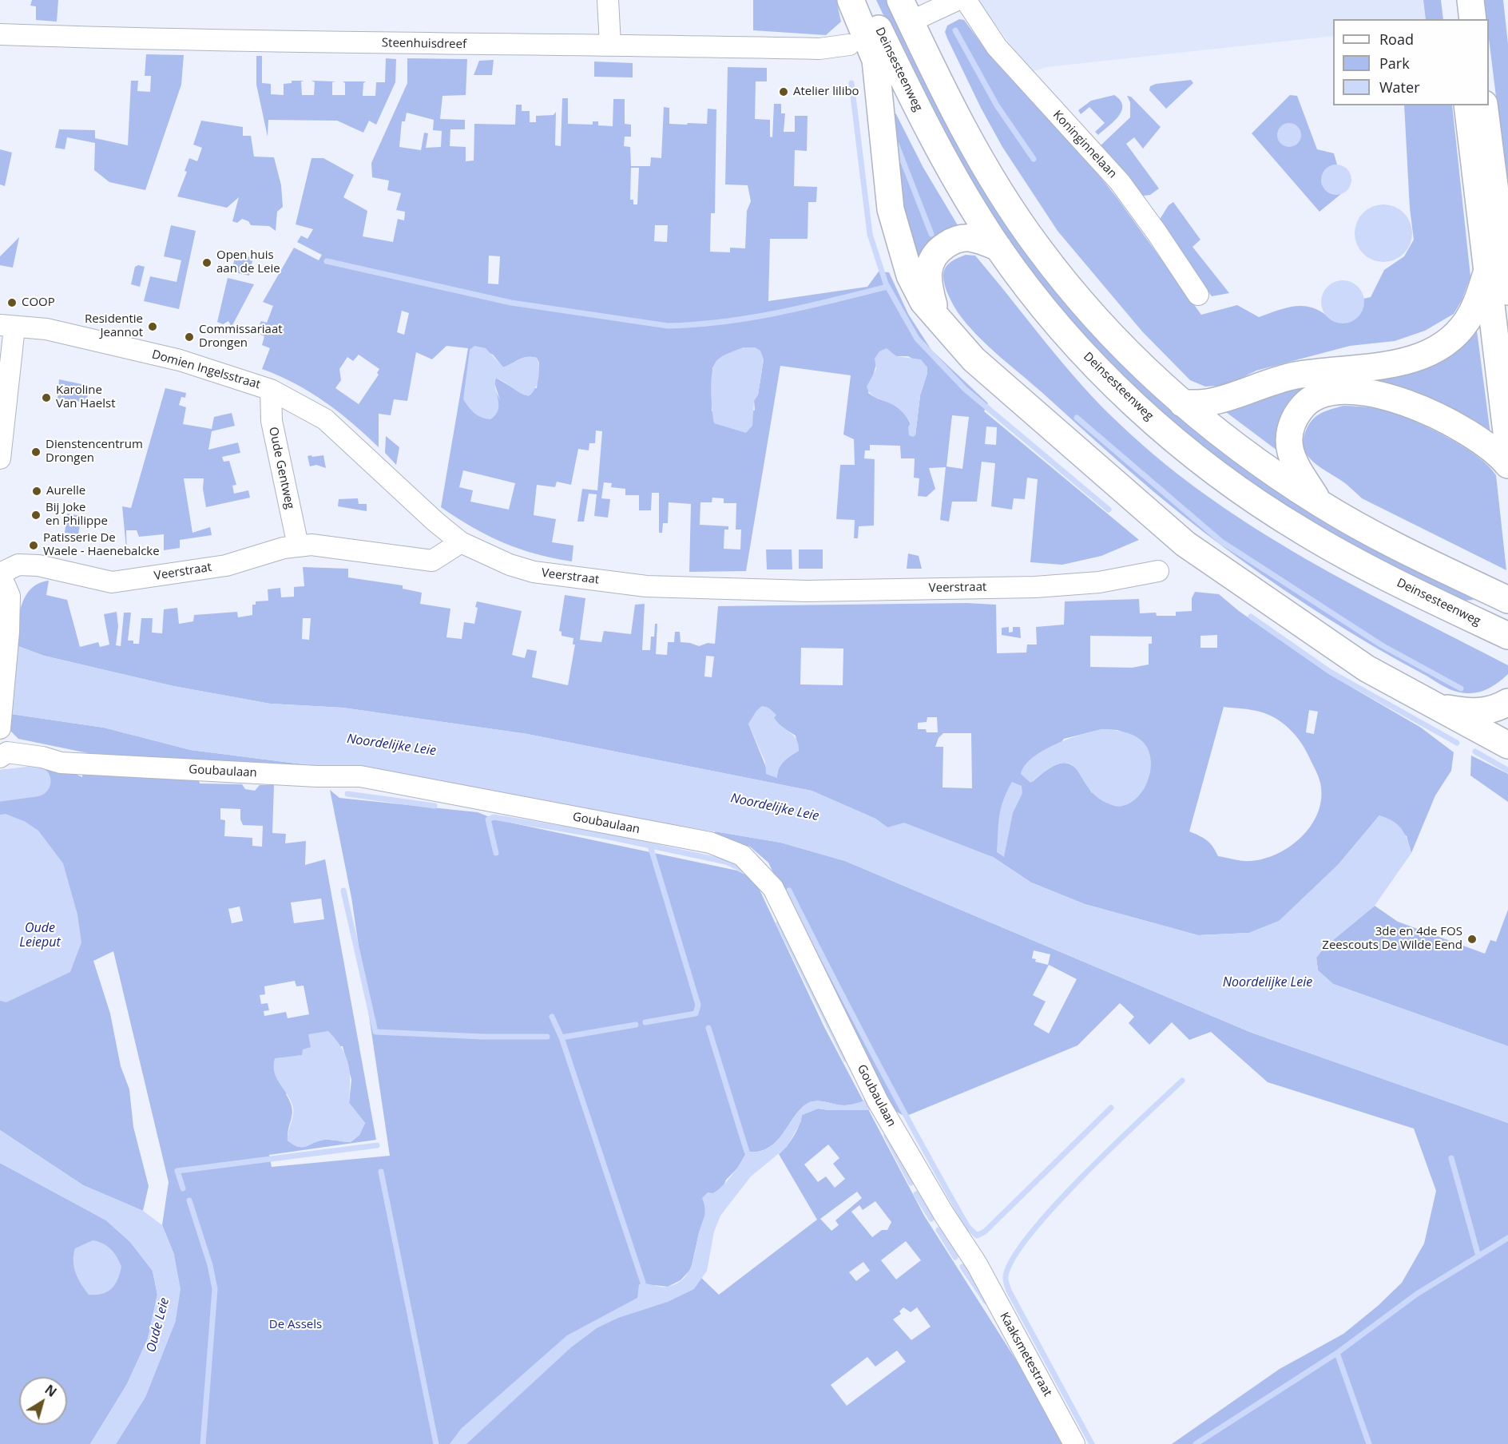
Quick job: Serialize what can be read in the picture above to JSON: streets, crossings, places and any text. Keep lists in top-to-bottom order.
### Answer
{
  "streets": {
    "highway": ["Deinsesteenweg"],
    "street": [
      "Steenhuisdreef",
      "Koninginnelaan",
      "Domien Ingelsstraat",
      "Oude Gentweg",
      "Veerstraat",
      "Goubaulaan",
      "Kaaksmetestraat"
    ]
  },
  "crossings": [
    ["Domien Ingelsstraat", "Oude Gentweg"],
    ["Domien Ingelsstraat", "Veerstraat"],
    ["Oude Gentweg", "Veerstraat"],
    ["Goubaulaan", "Kaaksmetestraat"]
  ],
  "water": ["Noordelijke Leie", "Oude Leieput", "Oude Leie"],
  "parks": ["De Assels"],
  "places": [
    "Atelier lilibo",
    "Open huis aan de Leie",
    "COOP",
    "Residentie Jeannot",
    "Commissariaat Drongen",
    "Karoline Van Haelst",
    "Dienstencentrum Drongen",
    "Aurelle",
    "Bij Joke en Philippe",
    "Patisserie De Waele - Haenebalcke",
    "3de en 4de FOS Zeescouts De Wilde Eend"
  ],
  "legend": ["Road", "Park", "Water"],
  "north": "top right"
}
